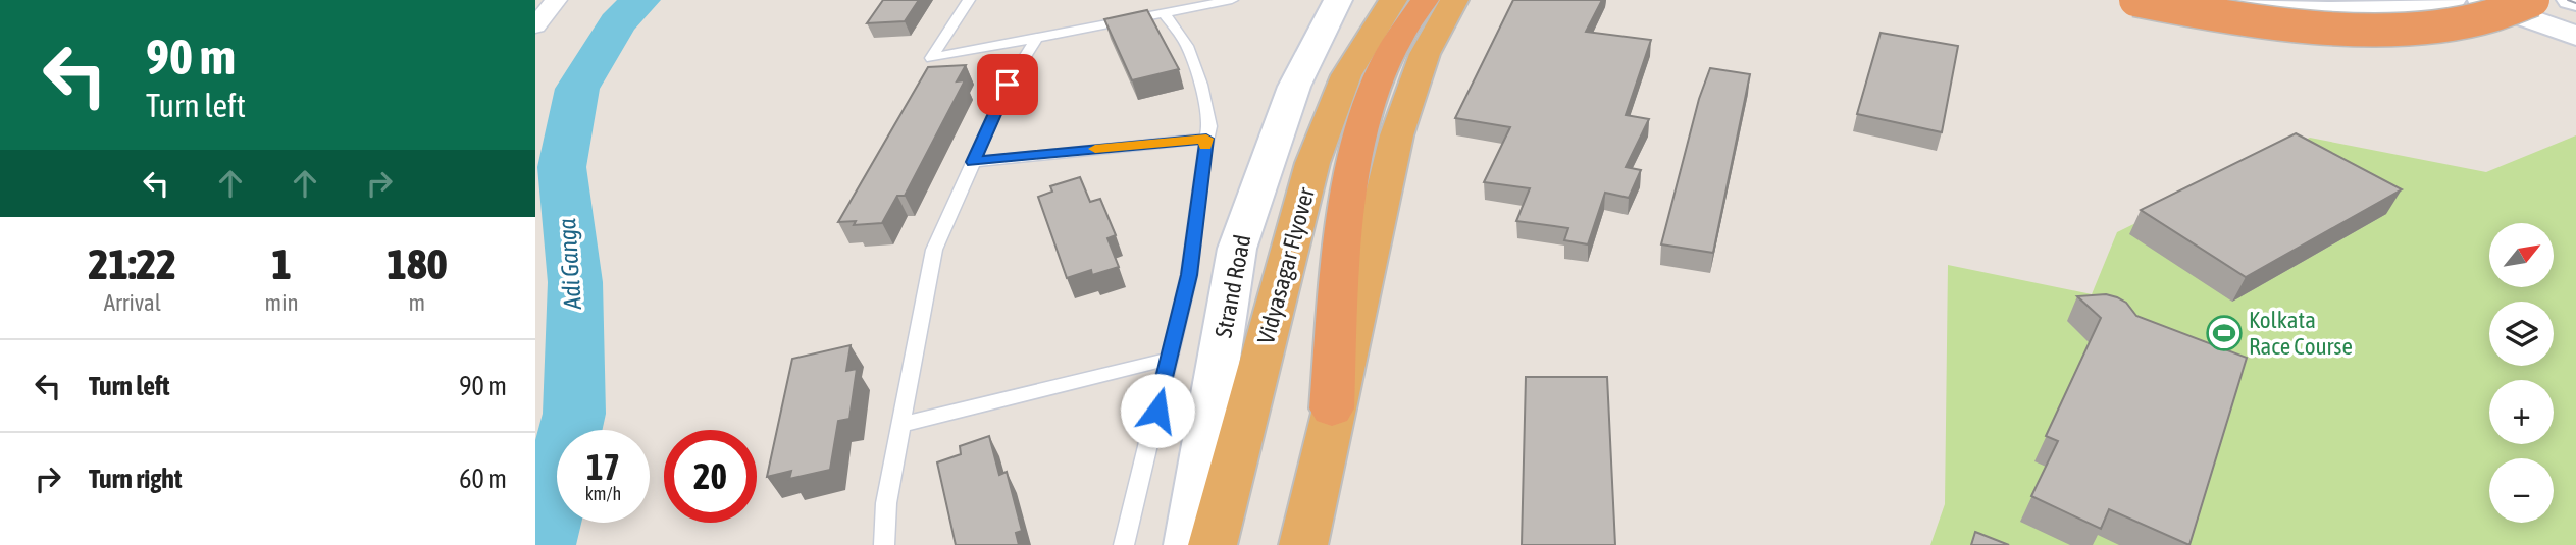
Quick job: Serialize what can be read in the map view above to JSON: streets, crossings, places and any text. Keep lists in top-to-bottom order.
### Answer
{
  "streets": {
    "highway": ["Vidyasagar Flyover"],
    "main road": ["Strand Road"]
  },
  "water": ["Adi Ganga"],
  "places": {
    "sports": ["Kolkata Race Course"]
  },
  "north": "top right",
  "page": {
    "turn": ["90 m", "Turn left"],
    "eta": [
      "21:22",
      "Arrival",
      "1",
      "min",
      "180",
      "m"
    ],
    "map_buttons": ["+", "−"],
    "list": [
      {
        "name": "Turn left",
        "value": "90 m"
      },
      {
        "name": "Turn right",
        "value": "60 m"
      }
    ],
    "speed": "17 km/h",
    "limit": "20"
  }
}
